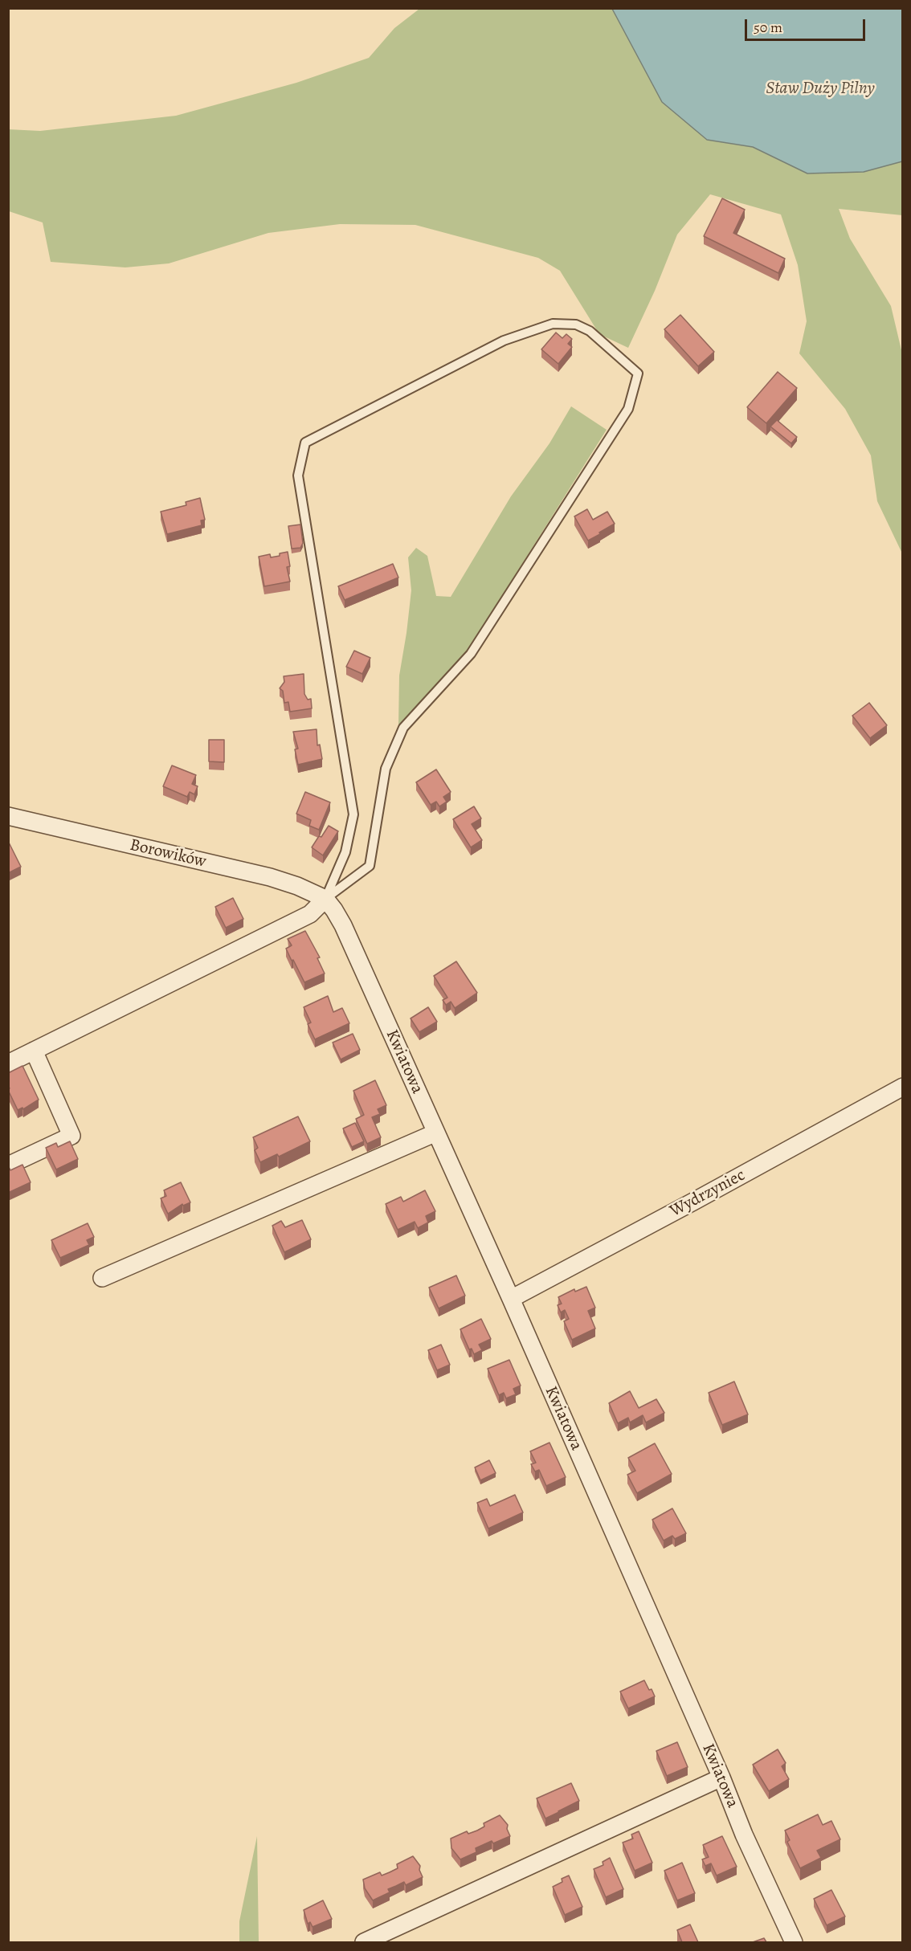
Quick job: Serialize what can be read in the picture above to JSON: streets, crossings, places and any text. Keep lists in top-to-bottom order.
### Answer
{
  "streets": {
    "street": ["Borowików", "Kwiatowa", "Wydrzyniec"]
  },
  "crossings": [
    ["Borowików", "Kwiatowa"],
    ["Kwiatowa", "Wydrzyniec"]
  ],
  "water": ["Staw Duży Pilny"],
  "scale_bar": "50 m"
}
